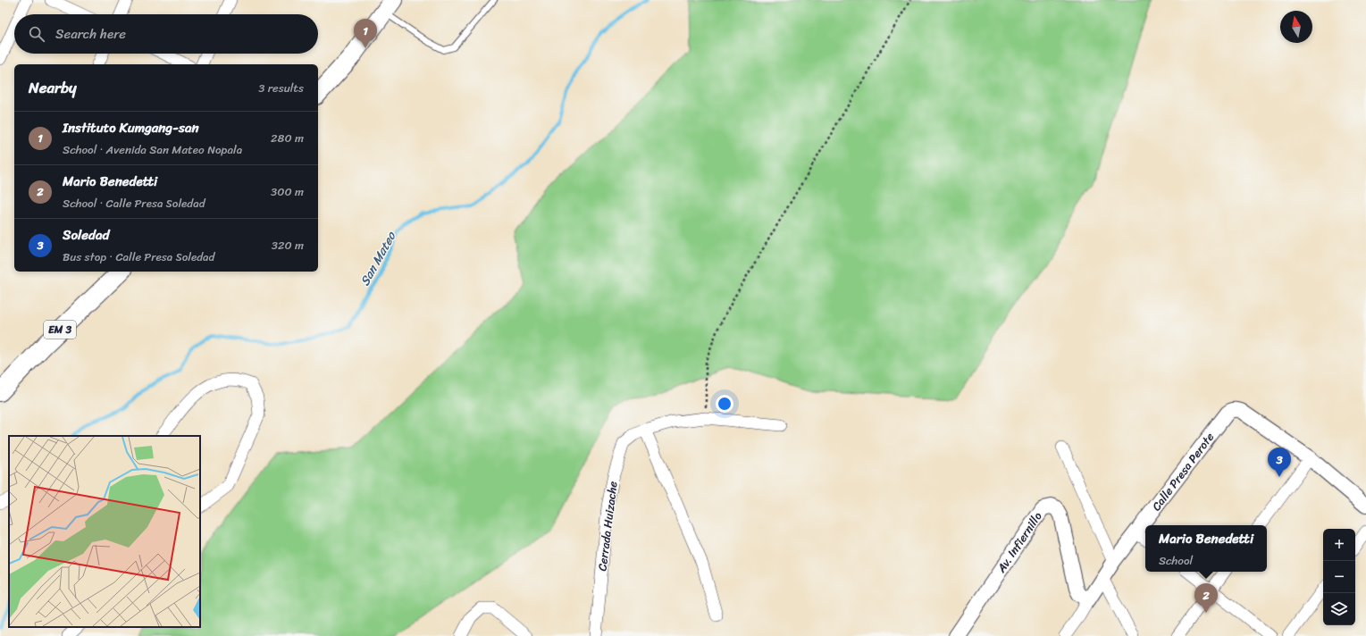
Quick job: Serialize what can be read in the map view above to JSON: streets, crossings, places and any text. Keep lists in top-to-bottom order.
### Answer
{
  "streets": {
    "main road": ["EM 3"],
    "street": ["Calle Presa Perote", "Cerrada Huizache", "Av. Infiernillo"]
  },
  "crossings": [
    ["Calle Presa Perote", "Av. Infiernillo"]
  ],
  "water": ["San Mateo"],
  "north": "top",
  "page": {
    "search": "Search here",
    "pins": ["1", "3", "2"],
    "heading": ["Nearby", "3 results"],
    "list": [
      {
        "mark": "1",
        "name": "Instituto Kumgang-san",
        "note": "School · Avenida San Mateo Nopala",
        "value": "280 m"
      },
      {
        "mark": "2",
        "name": "Mario Benedetti",
        "note": "School · Calle Presa Soledad",
        "value": "300 m"
      },
      {
        "mark": "3",
        "name": "Soledad",
        "note": "Bus stop · Calle Presa Soledad",
        "value": "320 m"
      }
    ],
    "popup": ["Mario Benedetti", "School"],
    "map_buttons": ["+", "−"]
  }
}
